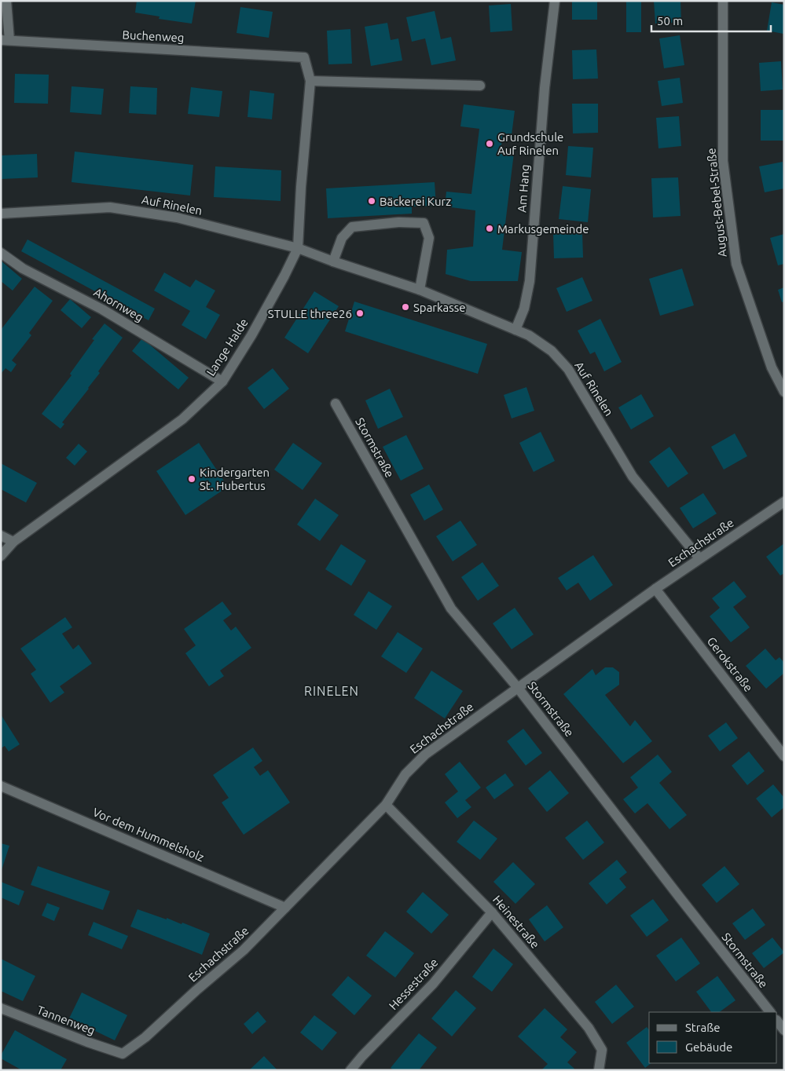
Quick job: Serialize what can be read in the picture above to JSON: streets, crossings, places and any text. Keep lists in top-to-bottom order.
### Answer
{
  "streets": {
    "street": [
      "Buchenweg",
      "Am Hang",
      "August-Bebel-Straße",
      "Auf Rinelen",
      "Ahornweg",
      "Lange Halde",
      "Stormstraße",
      "Eschachstraße",
      "Gerokstraße",
      "Vor dem Hummelsholz",
      "Heinestraße",
      "Hessestraße",
      "Tannenweg"
    ]
  },
  "crossings": [
    ["Buchenweg", "Lange Halde"],
    ["Am Hang", "Auf Rinelen"],
    ["Auf Rinelen", "Lange Halde"],
    ["Auf Rinelen", "Eschachstraße"],
    ["Ahornweg", "Lange Halde"],
    ["Stormstraße", "Eschachstraße"],
    ["Eschachstraße", "Gerokstraße"],
    ["Eschachstraße", "Vor dem Hummelsholz"],
    ["Eschachstraße", "Heinestraße"],
    ["Eschachstraße", "Tannenweg"],
    ["Heinestraße", "Hessestraße"]
  ],
  "districts": ["RINELEN"],
  "places": [
    "Grundschule Auf Rinelen",
    "Bäckerei Kurz",
    "Markusgemeinde",
    "Sparkasse",
    "STULLE three26",
    "Kindergarten St. Hubertus"
  ],
  "legend": ["Straße", "Gebäude"],
  "scale_bar": "50 m"
}
